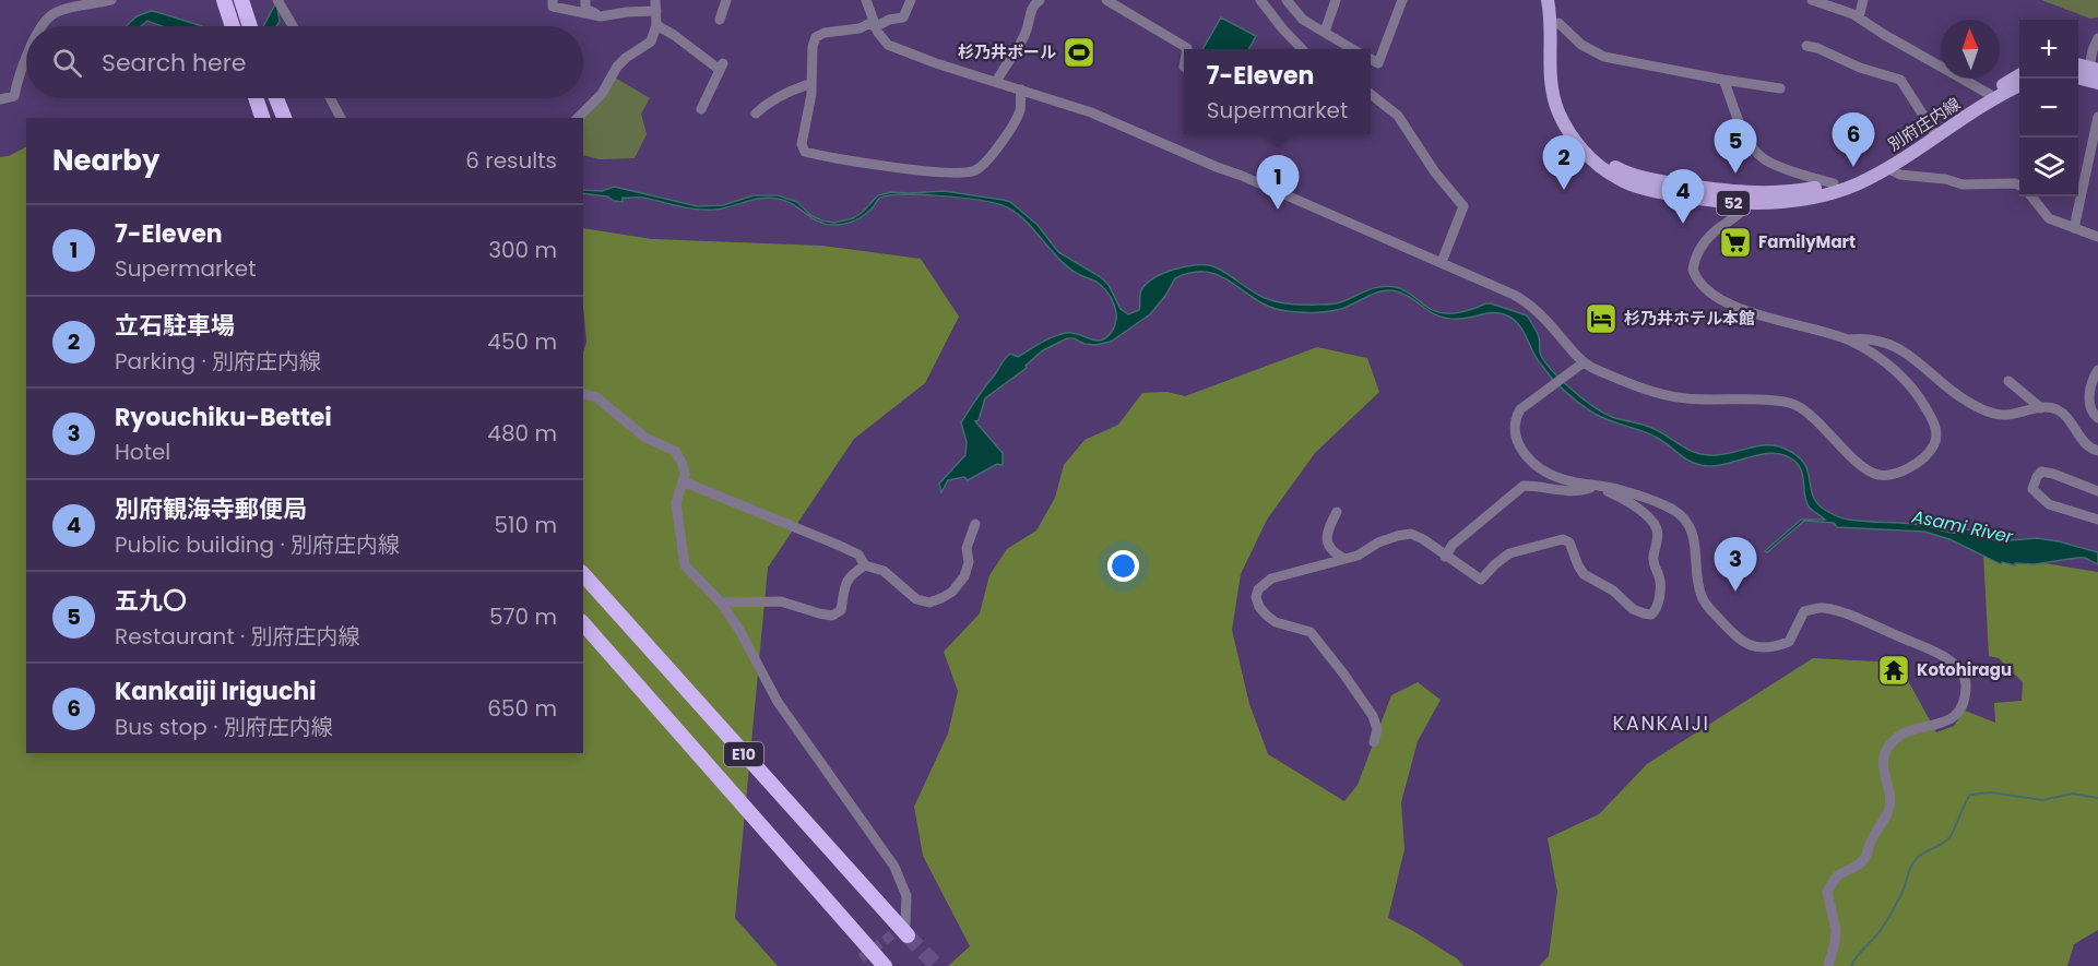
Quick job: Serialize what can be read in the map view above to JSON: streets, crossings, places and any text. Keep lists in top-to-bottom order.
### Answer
{
  "streets": {
    "highway": ["E10"],
    "main road": ["別府庄内線", "52"]
  },
  "districts": ["KANKAIJI"],
  "water": ["Asami River"],
  "places": {
    "sports": ["杉乃井ボール"],
    "supermarket": ["FamilyMart"],
    "hotel": ["杉乃井ホテル本館"],
    "temple": ["Kotohiragu"]
  },
  "north": "top",
  "page": {
    "map_buttons": ["+", "−"],
    "search": "Search here",
    "popup": ["7-Eleven", "Supermarket"],
    "pins": [
      "6",
      "5",
      "2",
      "1",
      "4",
      "3"
    ],
    "heading": ["Nearby", "6 results"],
    "list": [
      {
        "mark": "1",
        "name": "7-Eleven",
        "note": "Supermarket",
        "value": "300 m"
      },
      {
        "mark": "2",
        "name": "立石駐車場",
        "note": "Parking · 別府庄内線",
        "value": "450 m"
      },
      {
        "mark": "3",
        "name": "Ryouchiku-Bettei",
        "note": "Hotel",
        "value": "480 m"
      },
      {
        "mark": "4",
        "name": "別府観海寺郵便局",
        "note": "Public building · 別府庄内線",
        "value": "510 m"
      },
      {
        "mark": "5",
        "name": "五九〇",
        "note": "Restaurant · 別府庄内線",
        "value": "570 m"
      },
      {
        "mark": "6",
        "name": "Kankaiji Iriguchi",
        "note": "Bus stop · 別府庄内線",
        "value": "650 m"
      }
    ]
  }
}
